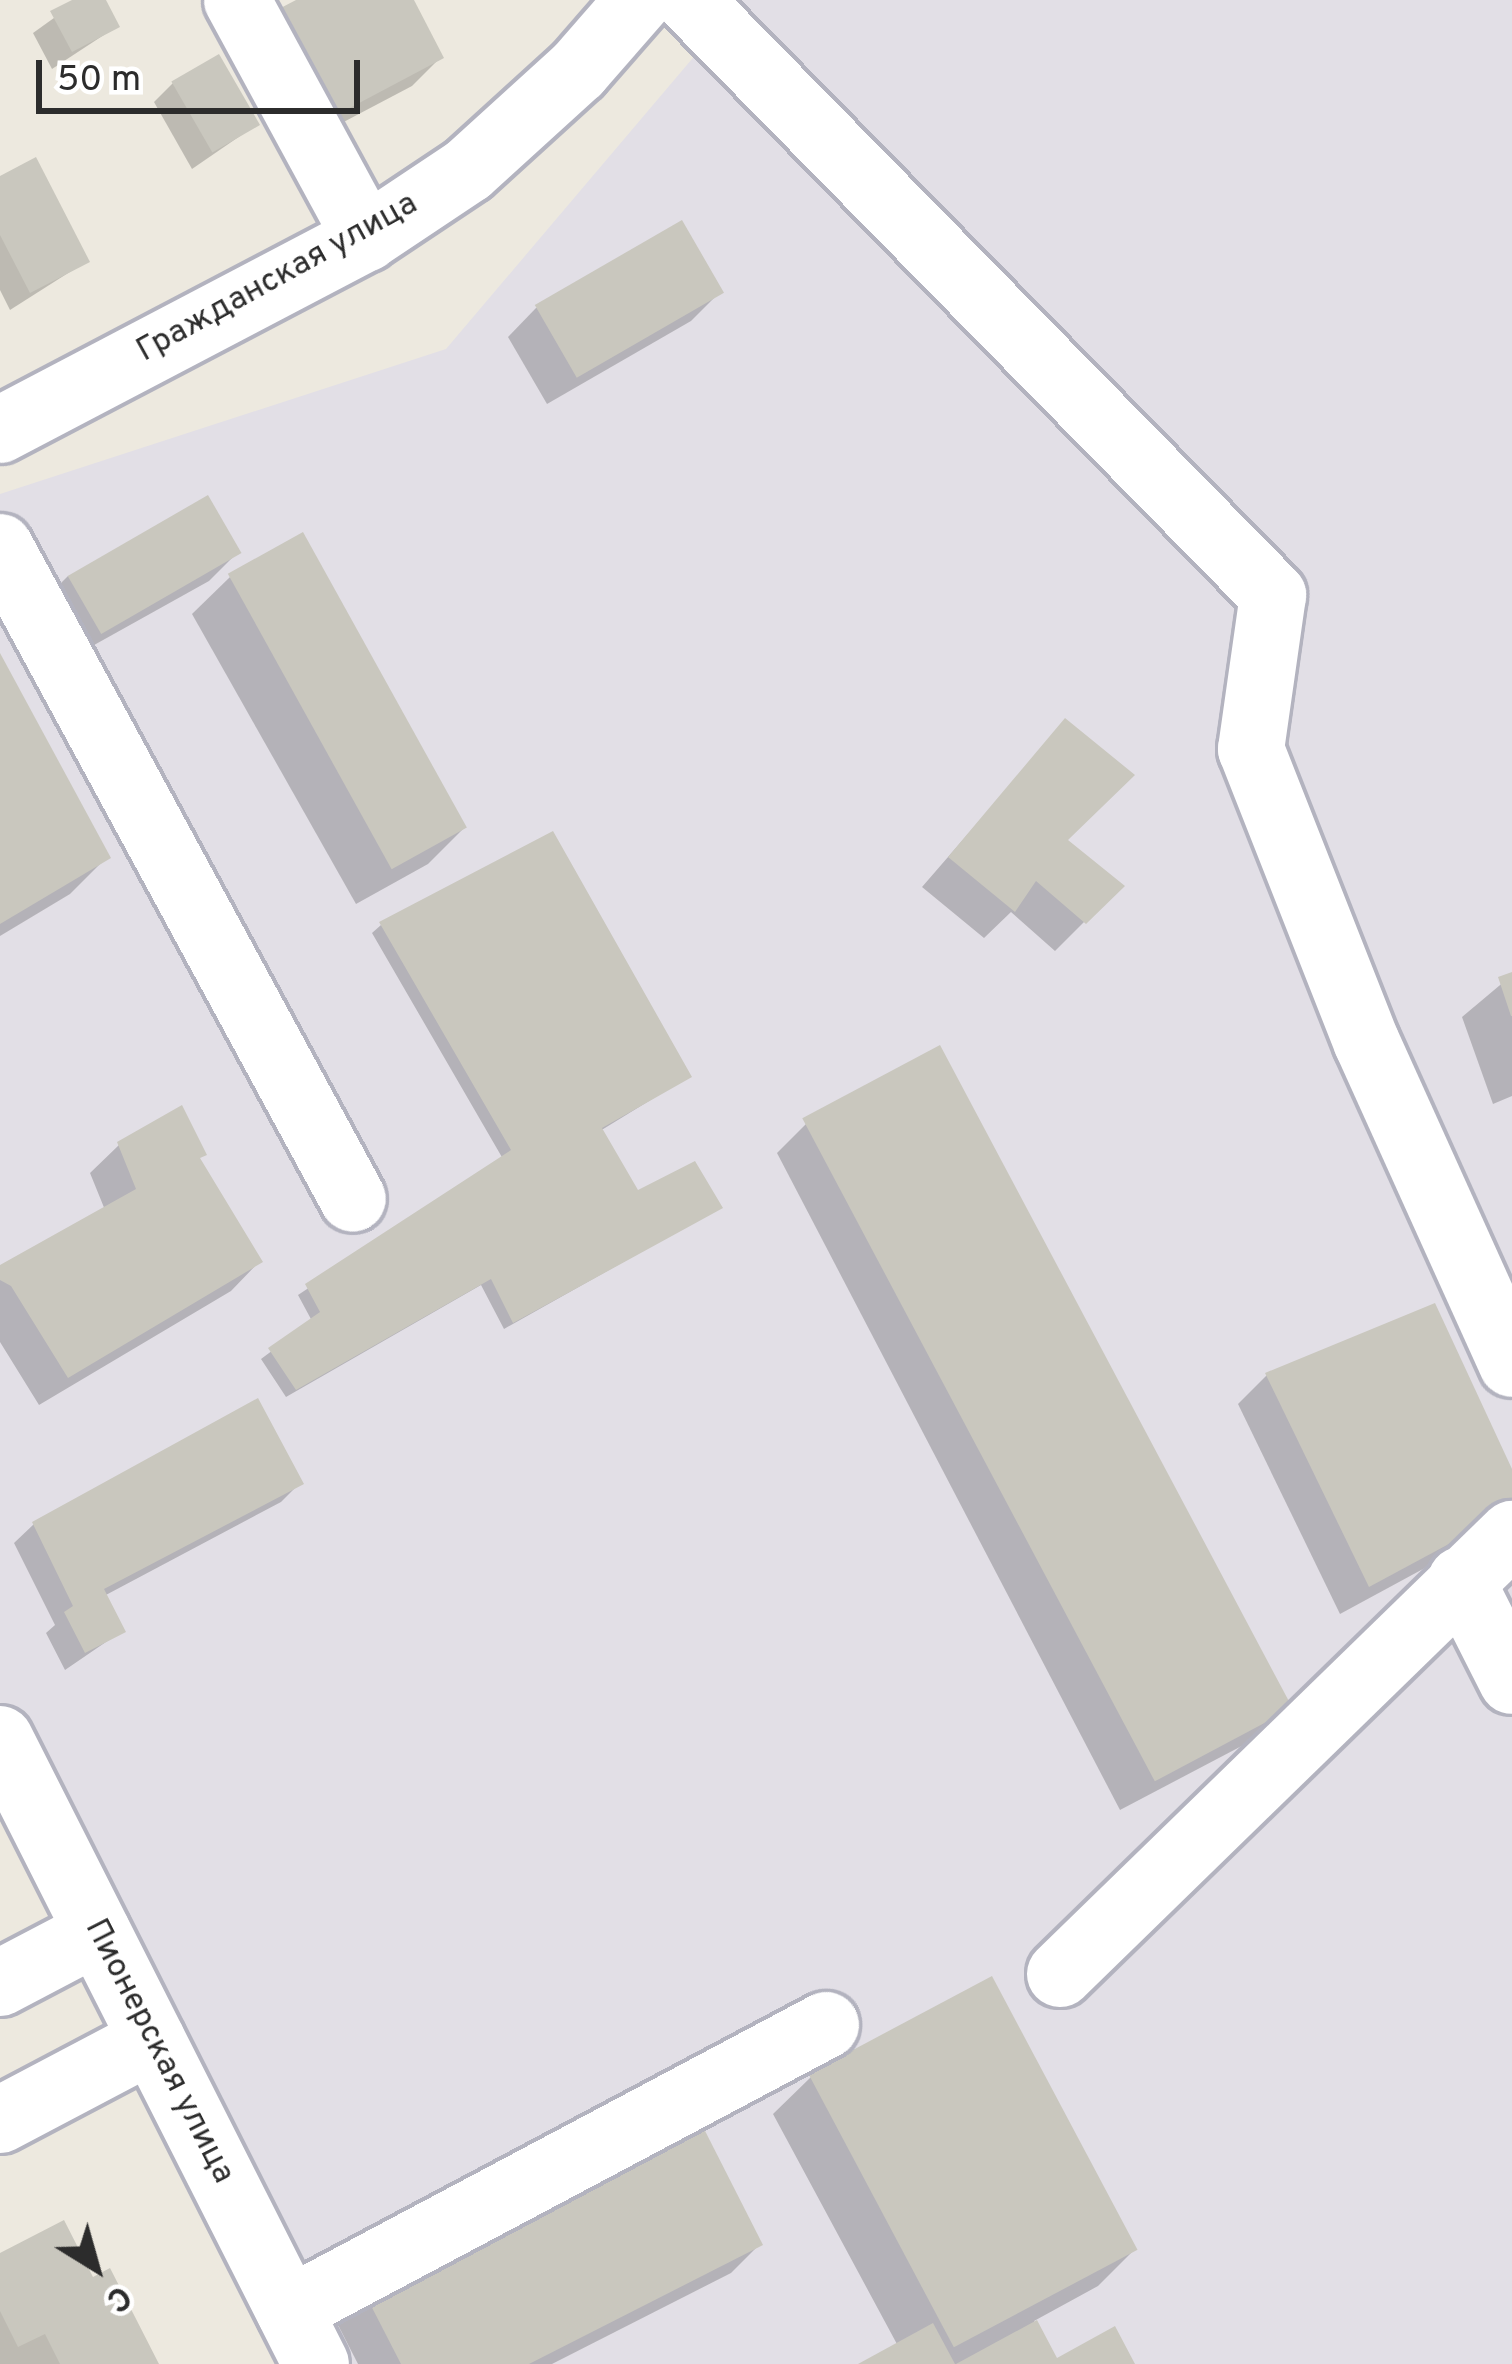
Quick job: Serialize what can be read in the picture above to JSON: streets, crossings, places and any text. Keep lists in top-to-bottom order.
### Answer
{
  "streets": {
    "street": ["Гражданская улица", "Пионерская улица"]
  },
  "scale_bar": "50 m",
  "north": "bottom right"
}
